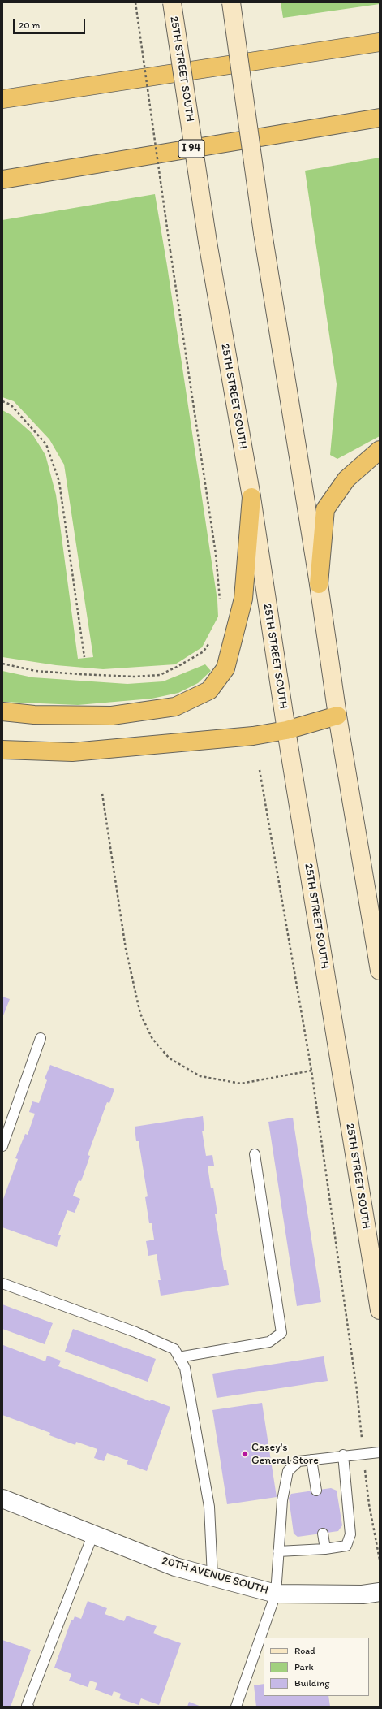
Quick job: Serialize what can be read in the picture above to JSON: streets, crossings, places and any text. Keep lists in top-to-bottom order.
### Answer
{
  "streets": {
    "highway": ["I 94"],
    "main road": ["25TH STREET SOUTH"],
    "street": ["20TH AVENUE SOUTH"]
  },
  "places": ["Casey's General Store"],
  "legend": ["Road", "Park", "Building"],
  "scale_bar": "20 m"
}
